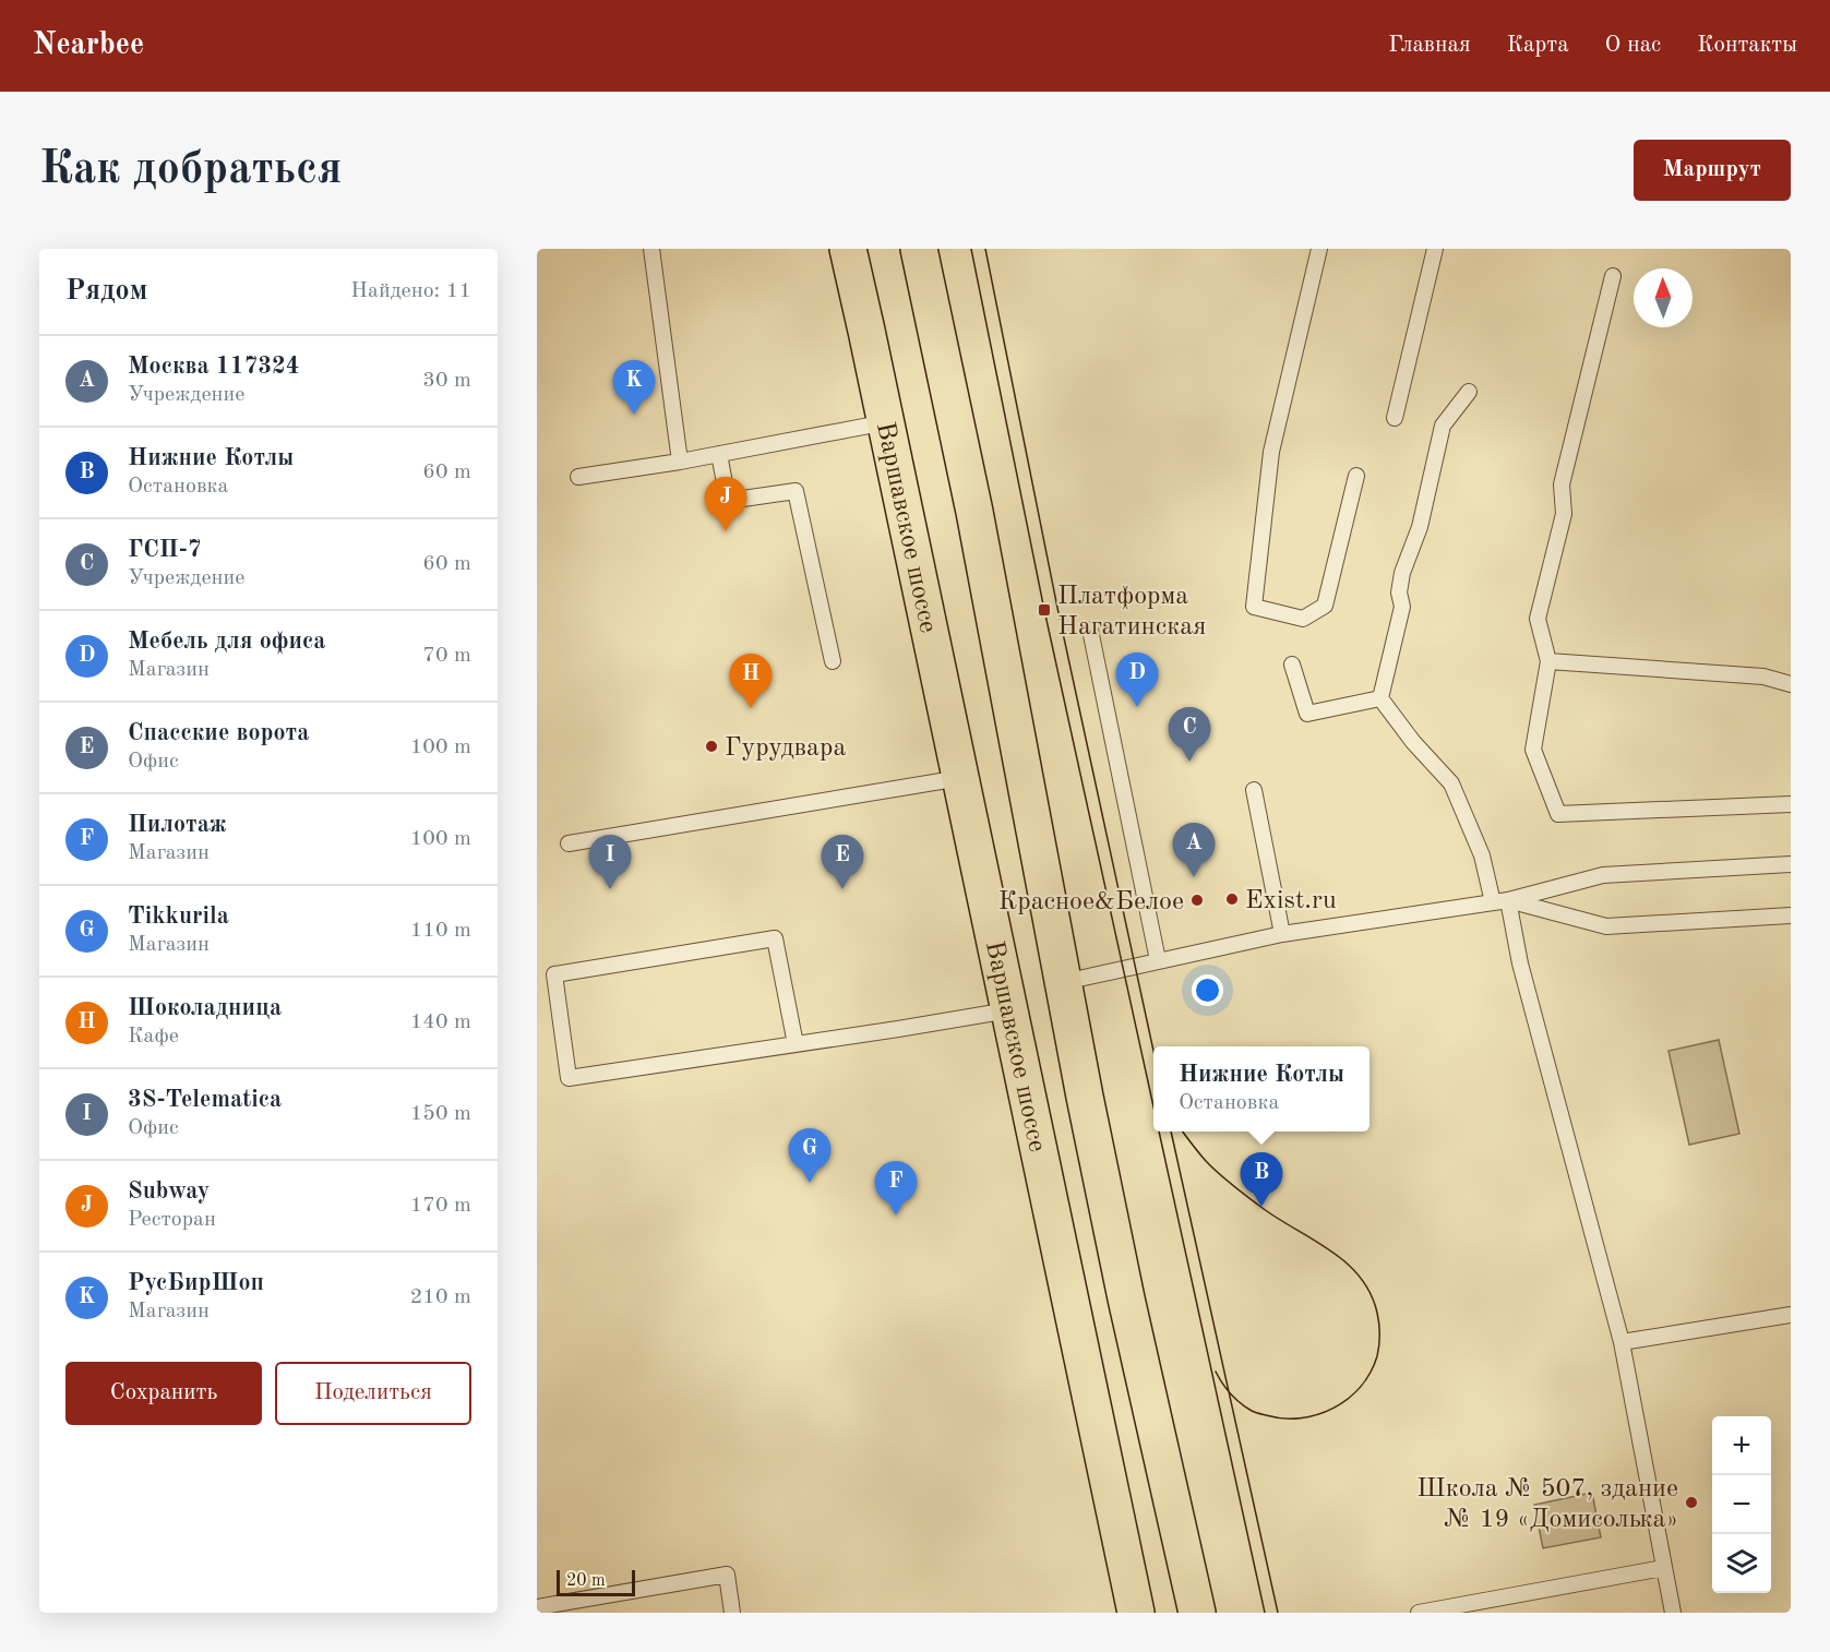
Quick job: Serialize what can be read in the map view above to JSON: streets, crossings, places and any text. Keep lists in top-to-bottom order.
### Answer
{
  "streets": {
    "main road": ["Варшавское шоссе"]
  },
  "places": {
    "transit": ["Платформа Нагатинская"],
    "other": [
      "Гурудвара",
      "Exist.ru",
      "Красное&Белое",
      "Школа № 507, здание № 19 «Домисолька»"
    ]
  },
  "scale_bar": "20 m",
  "north": "top",
  "page": {
    "header": "Nearbee",
    "nav": [
      "Главная",
      "Карта",
      "О нас",
      "Контакты"
    ],
    "buttons": [
      "Маршрут",
      ["Сохранить", "Поделиться"]
    ],
    "title": "Как добраться",
    "heading": ["Рядом", "Найдено: 11"],
    "list": [
      {
        "mark": "A",
        "name": "Москва 117324",
        "note": "Учреждение",
        "value": "30 m"
      },
      {
        "mark": "B",
        "name": "Нижние Котлы",
        "note": "Остановка",
        "value": "60 m"
      },
      {
        "mark": "C",
        "name": "ГСП-7",
        "note": "Учреждение",
        "value": "60 m"
      },
      {
        "mark": "D",
        "name": "Мебель для офиса",
        "note": "Магазин",
        "value": "70 m"
      },
      {
        "mark": "E",
        "name": "Спасские ворота",
        "note": "Офис",
        "value": "100 m"
      },
      {
        "mark": "F",
        "name": "Пилотаж",
        "note": "Магазин",
        "value": "100 m"
      },
      {
        "mark": "G",
        "name": "Tikkurila",
        "note": "Магазин",
        "value": "110 m"
      },
      {
        "mark": "H",
        "name": "Шоколадница",
        "note": "Кафе",
        "value": "140 m"
      },
      {
        "mark": "I",
        "name": "3S-Telematica",
        "note": "Офис",
        "value": "150 m"
      },
      {
        "mark": "J",
        "name": "Subway",
        "note": "Ресторан",
        "value": "170 m"
      },
      {
        "mark": "K",
        "name": "РусБирШоп",
        "note": "Магазин",
        "value": "210 m"
      }
    ],
    "pins": [
      "K",
      "J",
      "D",
      "H",
      "C",
      "A",
      "E",
      "I",
      "G",
      "B",
      "F"
    ],
    "popup": ["Нижние Котлы", "Остановка"],
    "map_buttons": ["+", "−"],
    "scale": "20 m"
  }
}
